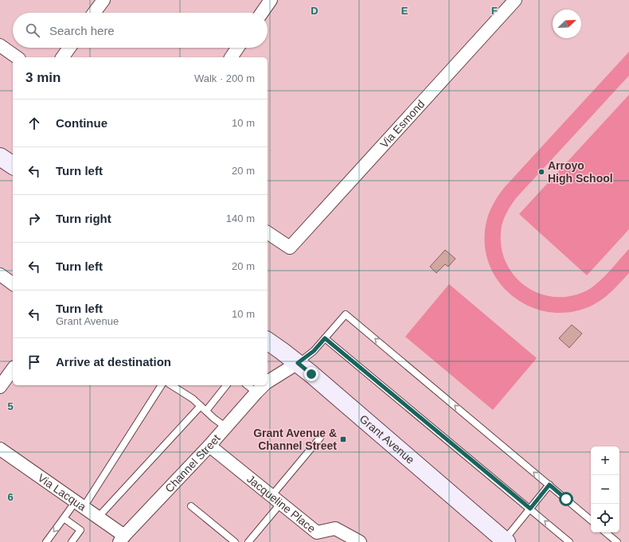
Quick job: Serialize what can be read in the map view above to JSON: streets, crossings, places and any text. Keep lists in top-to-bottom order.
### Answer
{
  "streets": {
    "main road": ["Grant Avenue"],
    "street": [
      "Via Esmond",
      "Channel Street",
      "Via Lacqua",
      "Jacqueline Place"
    ]
  },
  "crossings": [
    ["Grant Avenue", "Channel Street"],
    ["Channel Street", "Via Lacqua"],
    ["Channel Street", "Jacqueline Place"]
  ],
  "places": {
    "other": ["Arroyo High School"],
    "transit": ["Grant Avenue & Channel Street"]
  },
  "north": "top right",
  "page": {
    "search": "Search here",
    "heading": ["3 min", "Walk · 200 m"],
    "list": [
      ["Continue", "10 m"],
      ["Turn left", "20 m"],
      ["Turn right", "140 m"],
      ["Turn left", "20 m"],
      ["Turn left", "Grant Avenue", "10 m"],
      "Arrive at destination"
    ],
    "map_buttons": ["+", "−"]
  },
  "grid": {
    "columns": ["D", "E", "F"],
    "rows": ["5", "6"]
  }
}
